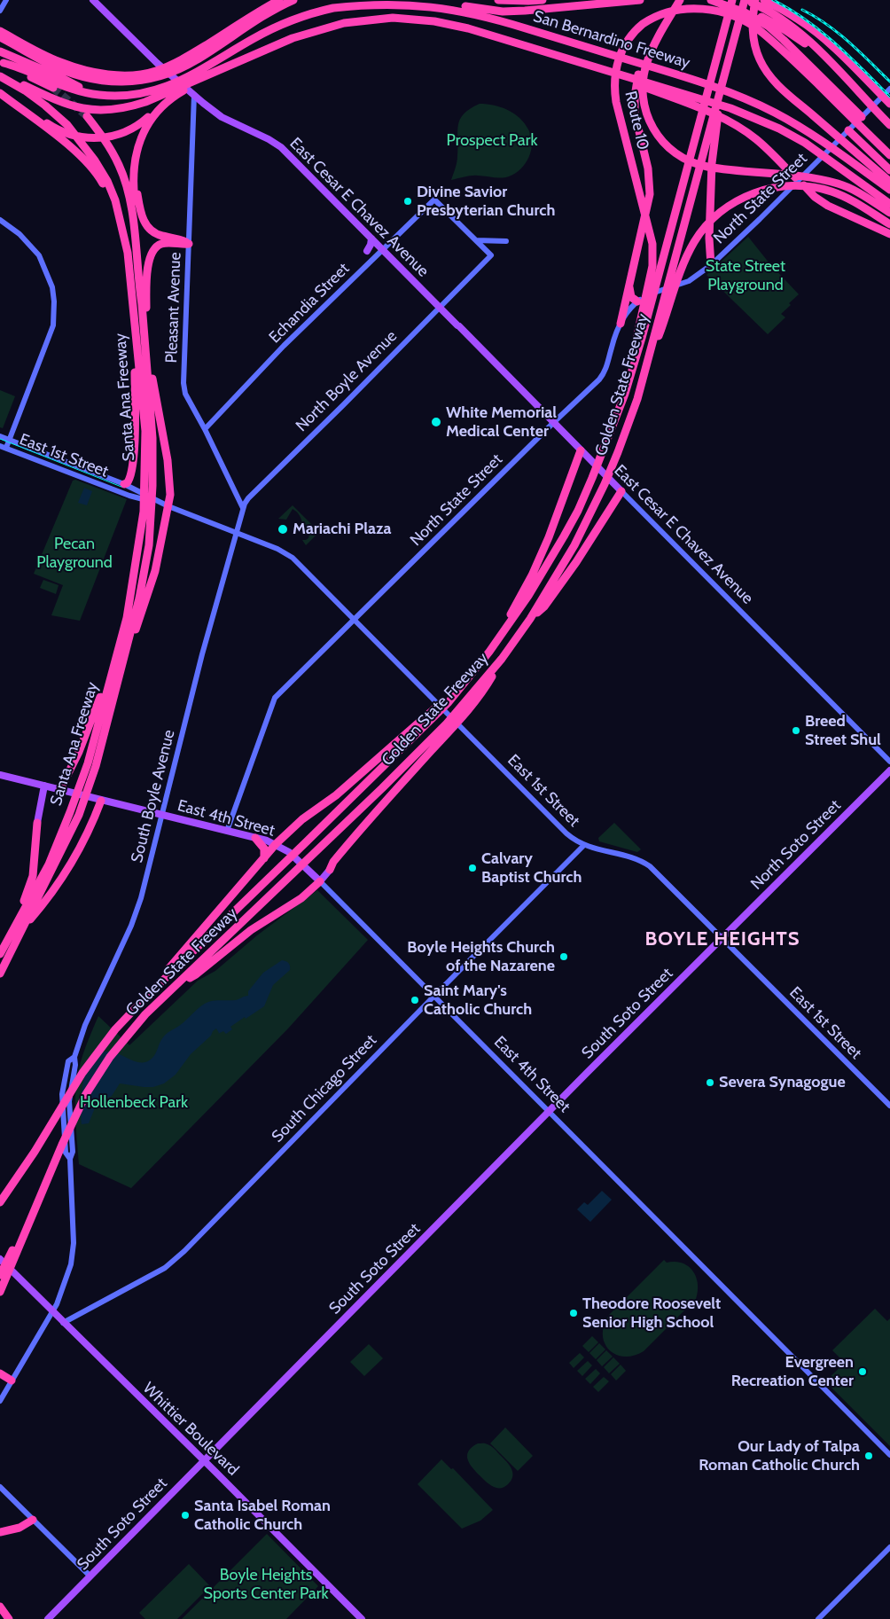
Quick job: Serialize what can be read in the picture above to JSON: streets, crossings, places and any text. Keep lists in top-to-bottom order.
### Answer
{
  "streets": {
    "highway": [
      "San Bernardino Freeway",
      "Route 10",
      "Golden State Freeway",
      "Santa Ana Freeway"
    ],
    "main road": [
      "North State Street",
      "East Cesar E Chavez Avenue",
      "Echandia Street",
      "Pleasant Avenue",
      "North Boyle Avenue",
      "East 1st Street",
      "South Boyle Avenue",
      "East 4th Street",
      "North Soto Street",
      "South Soto Street",
      "South Chicago Street",
      "Whittier Boulevard"
    ]
  },
  "crossings": [
    ["Route 10", "Golden State Freeway"],
    ["North State Street", "East Cesar E Chavez Avenue"],
    ["North State Street", "East 1st Street"],
    ["North State Street", "East 4th Street"],
    ["East Cesar E Chavez Avenue", "Echandia Street"],
    ["East Cesar E Chavez Avenue", "Pleasant Avenue"],
    ["East Cesar E Chavez Avenue", "North Boyle Avenue"],
    ["Echandia Street", "Pleasant Avenue"],
    ["Echandia Street", "North Boyle Avenue"],
    ["Pleasant Avenue", "North Boyle Avenue"],
    ["North Boyle Avenue", "East 1st Street"],
    ["North Boyle Avenue", "South Boyle Avenue"],
    ["East 1st Street", "South Boyle Avenue"],
    ["East 1st Street", "North Soto Street"],
    ["East 1st Street", "South Soto Street"],
    ["East 1st Street", "South Chicago Street"],
    ["South Boyle Avenue", "East 4th Street"],
    ["South Boyle Avenue", "Whittier Boulevard"],
    ["East 4th Street", "South Soto Street"],
    ["East 4th Street", "South Chicago Street"],
    ["North Soto Street", "South Soto Street"],
    ["South Soto Street", "Whittier Boulevard"],
    ["South Chicago Street", "Whittier Boulevard"]
  ],
  "districts": ["BOYLE HEIGHTS"],
  "parks": [
    "Prospect Park",
    "State Street Playground",
    "Pecan Playground",
    "Hollenbeck Park",
    "Boyle Heights Sports Center Park"
  ],
  "places": [
    "Divine Savior Presbyterian Church",
    "White Memorial Medical Center",
    "Mariachi Plaza",
    "Breed Street Shul",
    "Calvary Baptist Church",
    "Boyle Heights Church of the Nazarene",
    "Saint Mary's Catholic Church",
    "Severa Synagogue",
    "Theodore Roosevelt Senior High School",
    "Evergreen Recreation Center",
    "Our Lady of Talpa Roman Catholic Church",
    "Santa Isabel Roman Catholic Church"
  ]
}
